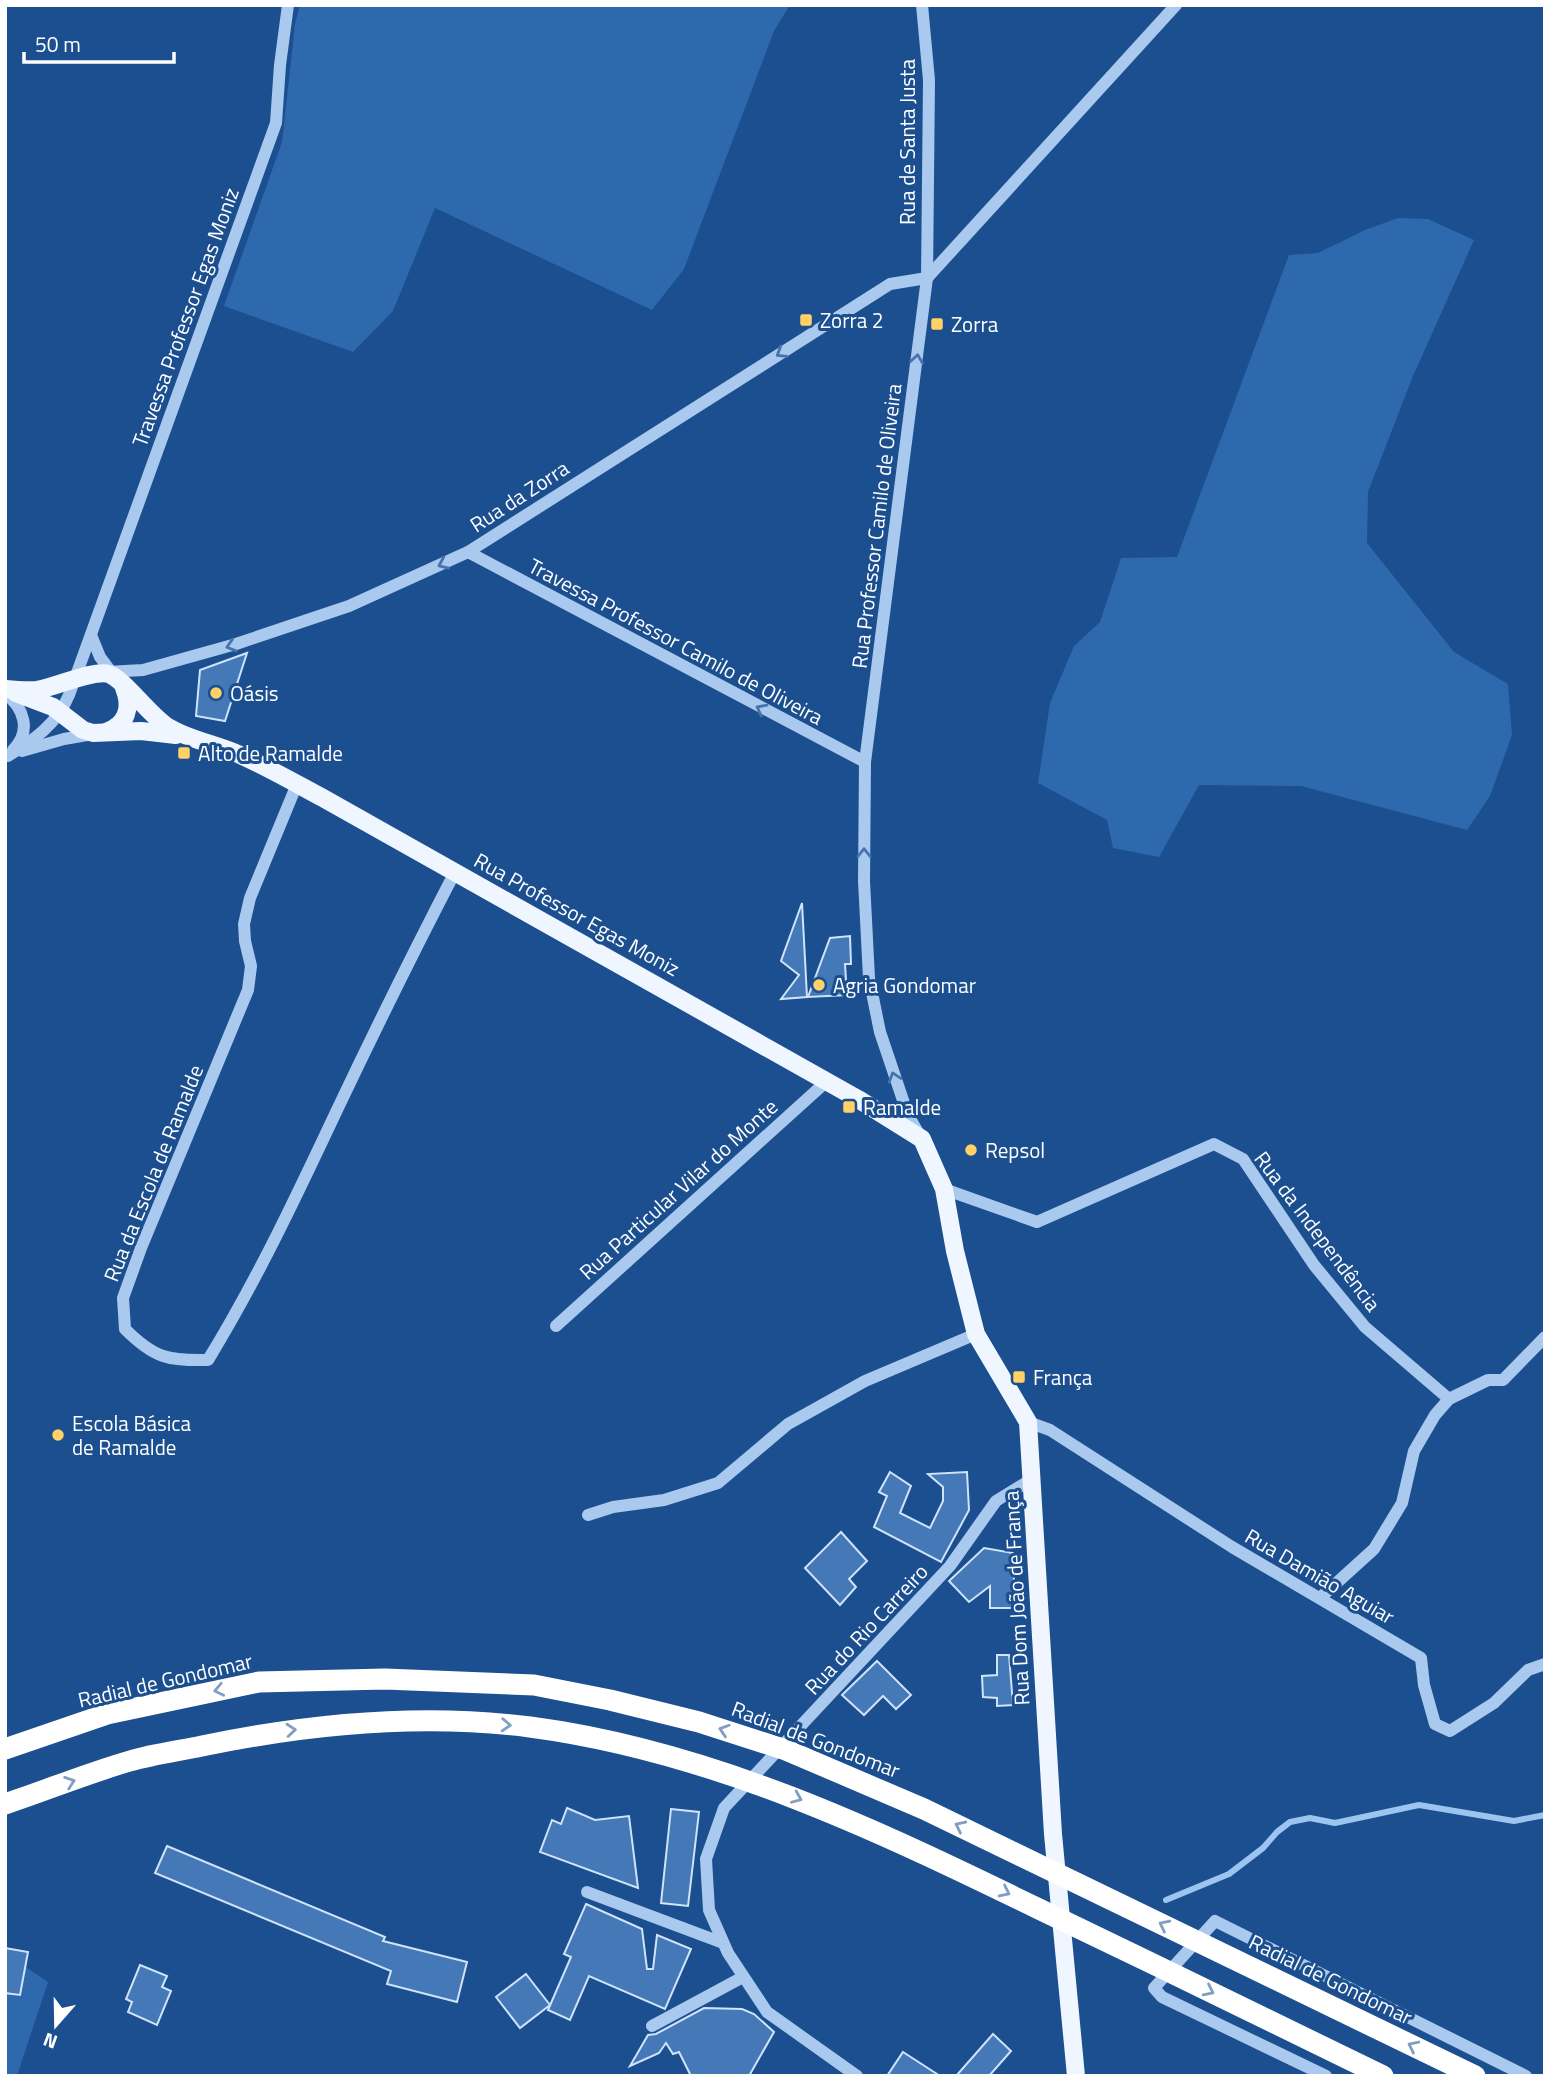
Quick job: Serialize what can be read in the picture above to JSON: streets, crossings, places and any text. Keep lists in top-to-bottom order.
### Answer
{
  "streets": {
    "highway": ["Radial de Gondomar"],
    "main road": ["Rua Professor Egas Moniz", "Rua Dom João de França"],
    "street": [
      "Rua de Santa Justa",
      "Travessa Professor Egas Moniz",
      "Rua da Zorra",
      "Rua Professor Camilo de Oliveira",
      "Travessa Professor Camilo de Oliveira",
      "Rua da Escola de Ramalde",
      "Rua Particular Vilar do Monte",
      "Rua da Independência",
      "Rua Damião Aguiar",
      "Rua do Rio Carreiro"
    ]
  },
  "crossings": [
    ["Rua de Santa Justa", "Rua da Zorra"],
    ["Rua de Santa Justa", "Rua Professor Camilo de Oliveira"],
    ["Travessa Professor Egas Moniz", "Rua da Zorra"],
    ["Travessa Professor Egas Moniz", "Rua Professor Egas Moniz"],
    ["Rua da Zorra", "Rua Professor Camilo de Oliveira"],
    ["Rua da Zorra", "Travessa Professor Camilo de Oliveira"],
    ["Rua da Zorra", "Rua Professor Egas Moniz"],
    ["Rua Professor Camilo de Oliveira", "Travessa Professor Camilo de Oliveira"],
    ["Rua Professor Camilo de Oliveira", "Rua Professor Egas Moniz"],
    ["Rua Professor Camilo de Oliveira", "Rua Dom João de França"],
    ["Rua Professor Egas Moniz", "Rua da Escola de Ramalde"],
    ["Rua Professor Egas Moniz", "Rua Particular Vilar do Monte"],
    ["Rua Professor Egas Moniz", "Rua Dom João de França"],
    ["Rua da Independência", "Rua Dom João de França"],
    ["Rua Damião Aguiar", "Rua Dom João de França"],
    ["Rua Dom João de França", "Rua do Rio Carreiro"]
  ],
  "one_way": ["Rua da Zorra", "Rua Professor Camilo de Oliveira", "Travessa Professor Camilo de Oliveira"],
  "places": {
    "transit": [
      "Zorra 2",
      "Zorra",
      "Alto de Ramalde",
      "Ramalde",
      "França"
    ],
    "other": [
      "Oásis",
      "Agria Gondomar",
      "Repsol",
      "Escola Básica de Ramalde"
    ]
  },
  "scale_bar": "50 m",
  "north": "bottom"
}
